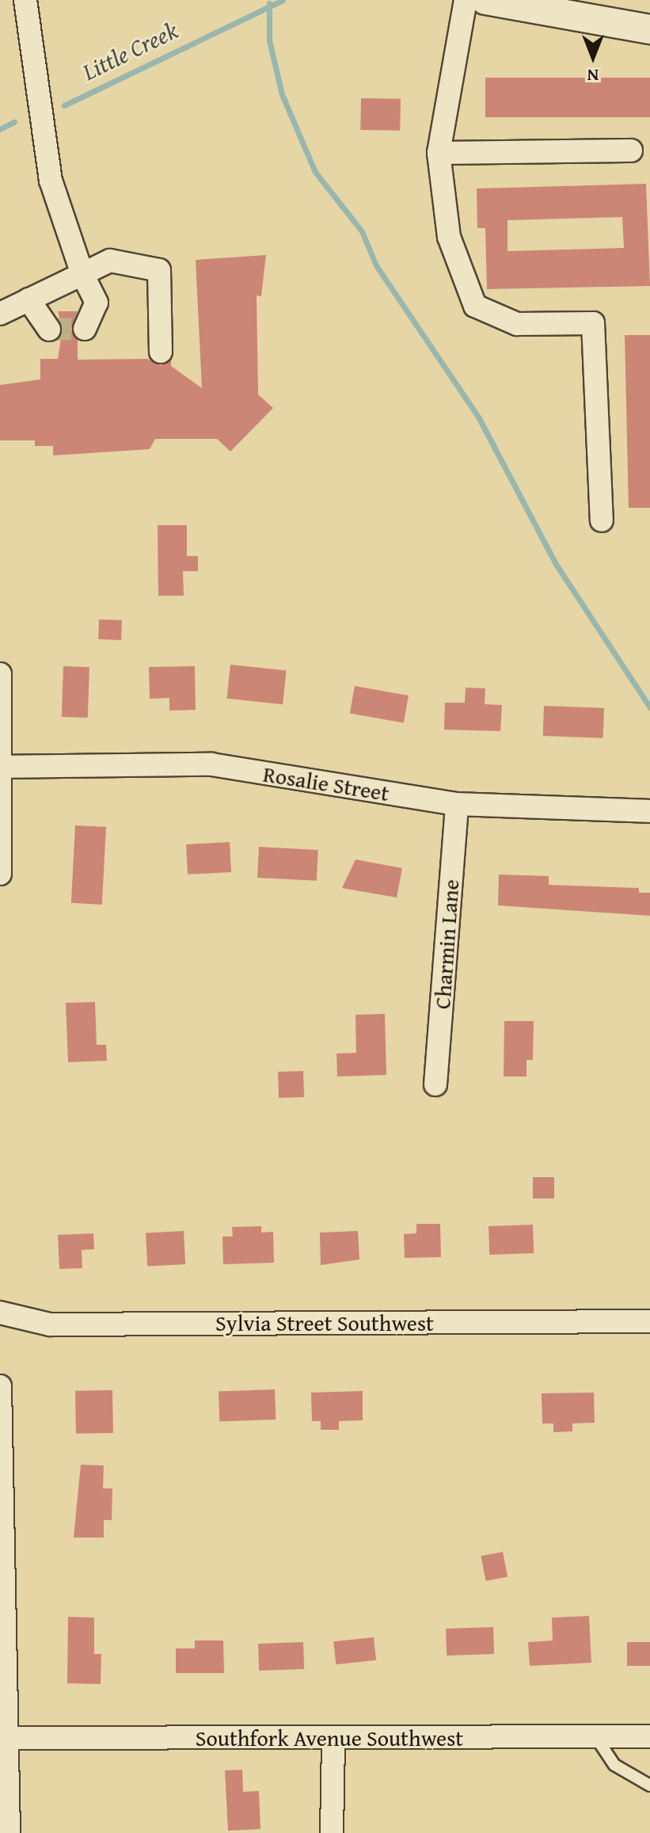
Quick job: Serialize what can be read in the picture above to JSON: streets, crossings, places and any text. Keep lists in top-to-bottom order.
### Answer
{
  "streets": {
    "street": [
      "Rosalie Street",
      "Charmin Lane",
      "Sylvia Street Southwest",
      "Southfork Avenue Southwest"
    ]
  },
  "crossings": [
    ["Rosalie Street", "Charmin Lane"]
  ],
  "water": ["Little Creek"],
  "north": "bottom"
}
